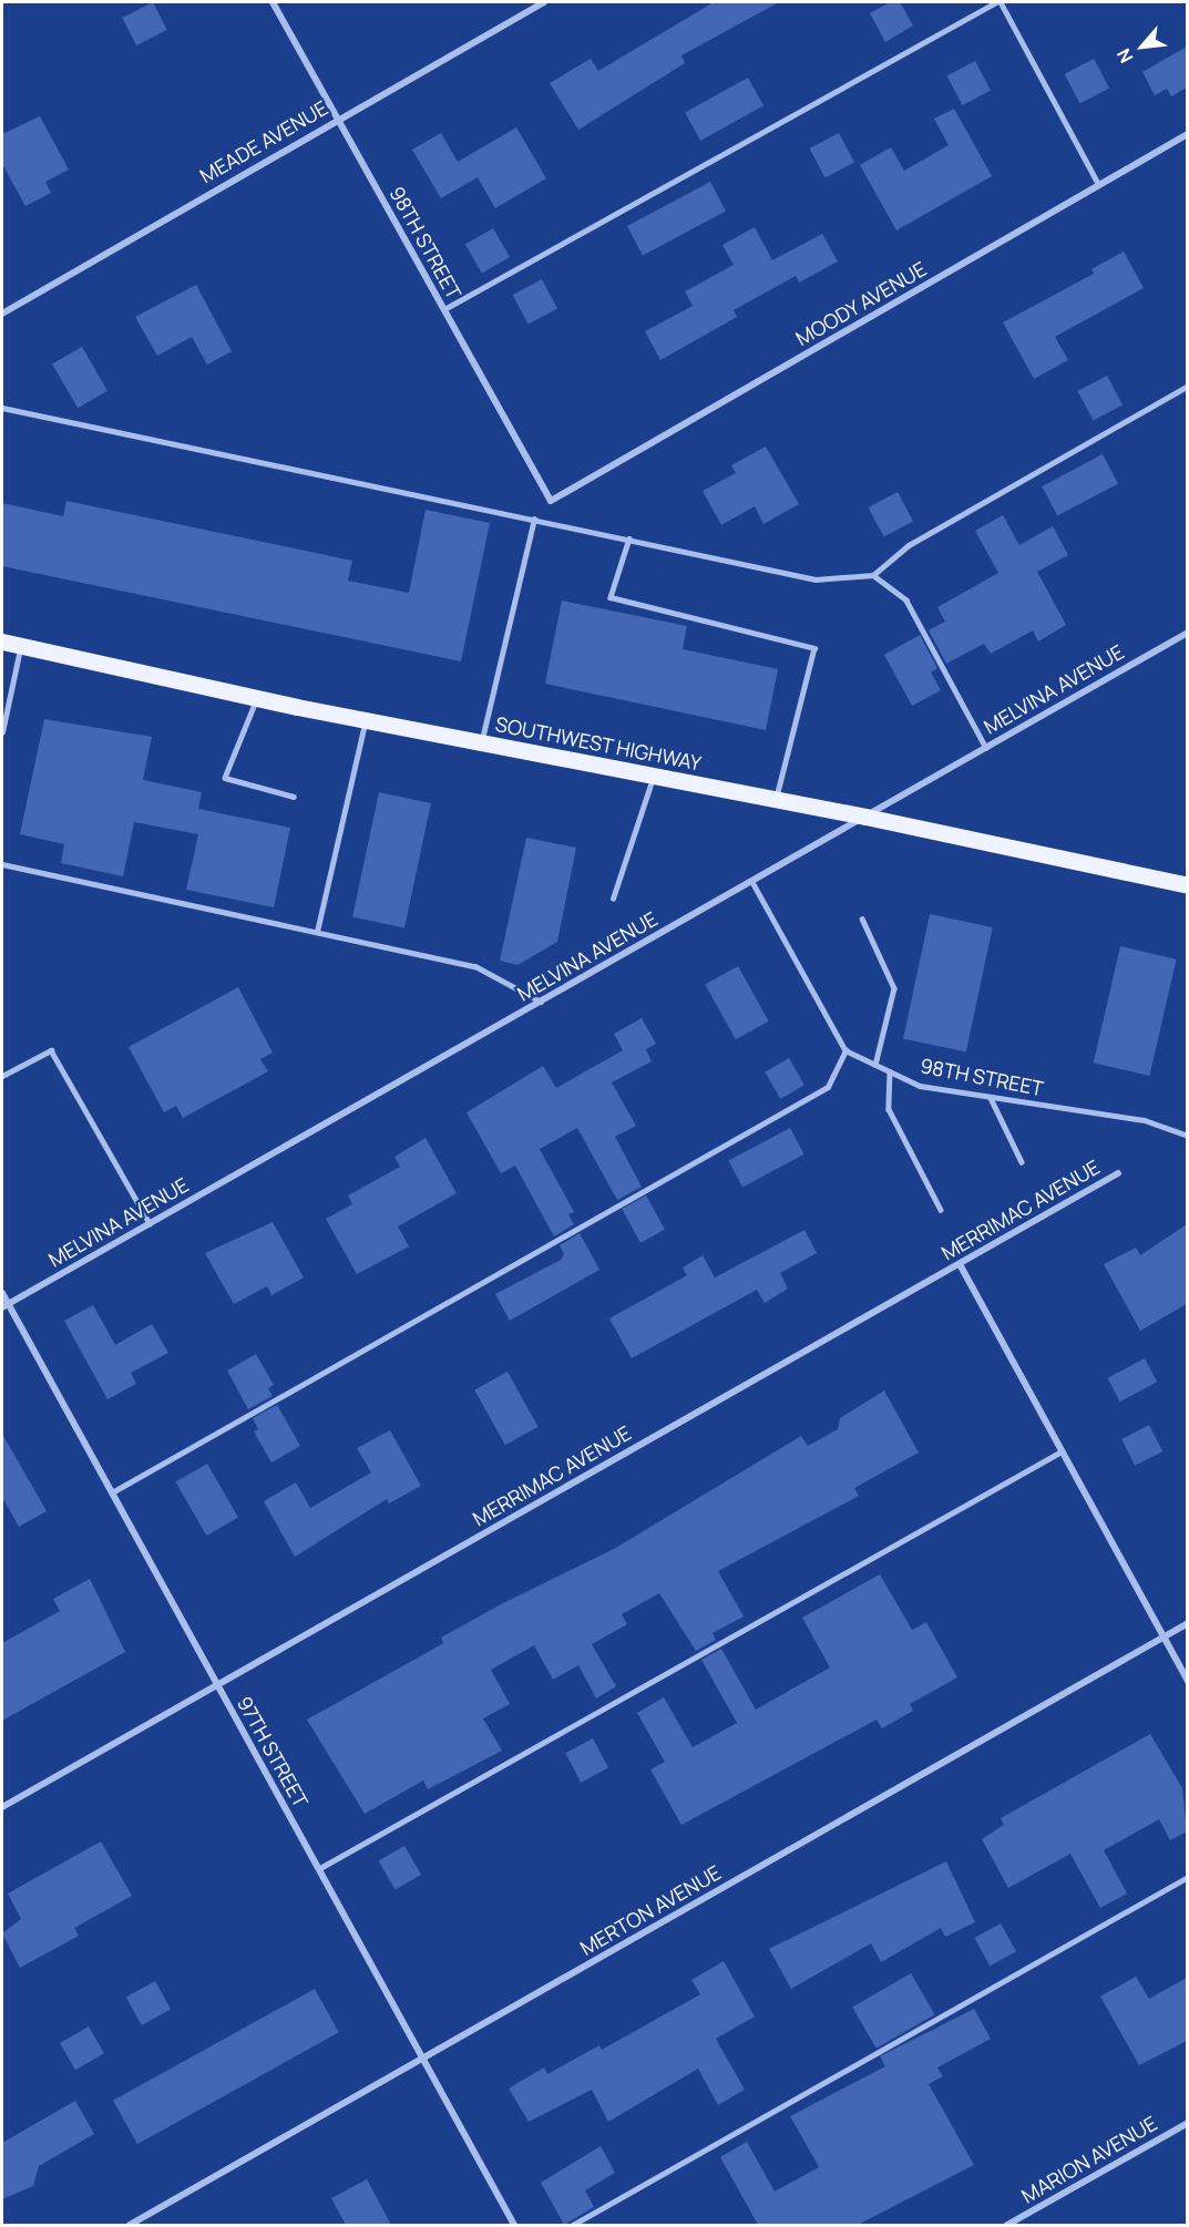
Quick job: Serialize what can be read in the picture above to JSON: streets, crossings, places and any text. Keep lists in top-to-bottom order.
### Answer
{
  "streets": {
    "main road": ["SOUTHWEST HIGHWAY"],
    "street": [
      "MEADE AVENUE",
      "98TH STREET",
      "MOODY AVENUE",
      "MELVINA AVENUE",
      "MERRIMAC AVENUE",
      "97TH STREET",
      "MERTON AVENUE",
      "MARION AVENUE"
    ]
  },
  "crossings": [
    ["MEADE AVENUE", "98TH STREET"],
    ["98TH STREET", "MOODY AVENUE"],
    ["MELVINA AVENUE", "SOUTHWEST HIGHWAY"],
    ["MELVINA AVENUE", "97TH STREET"],
    ["MERRIMAC AVENUE", "97TH STREET"],
    ["97TH STREET", "MERTON AVENUE"]
  ],
  "north": "bottom left"
}
